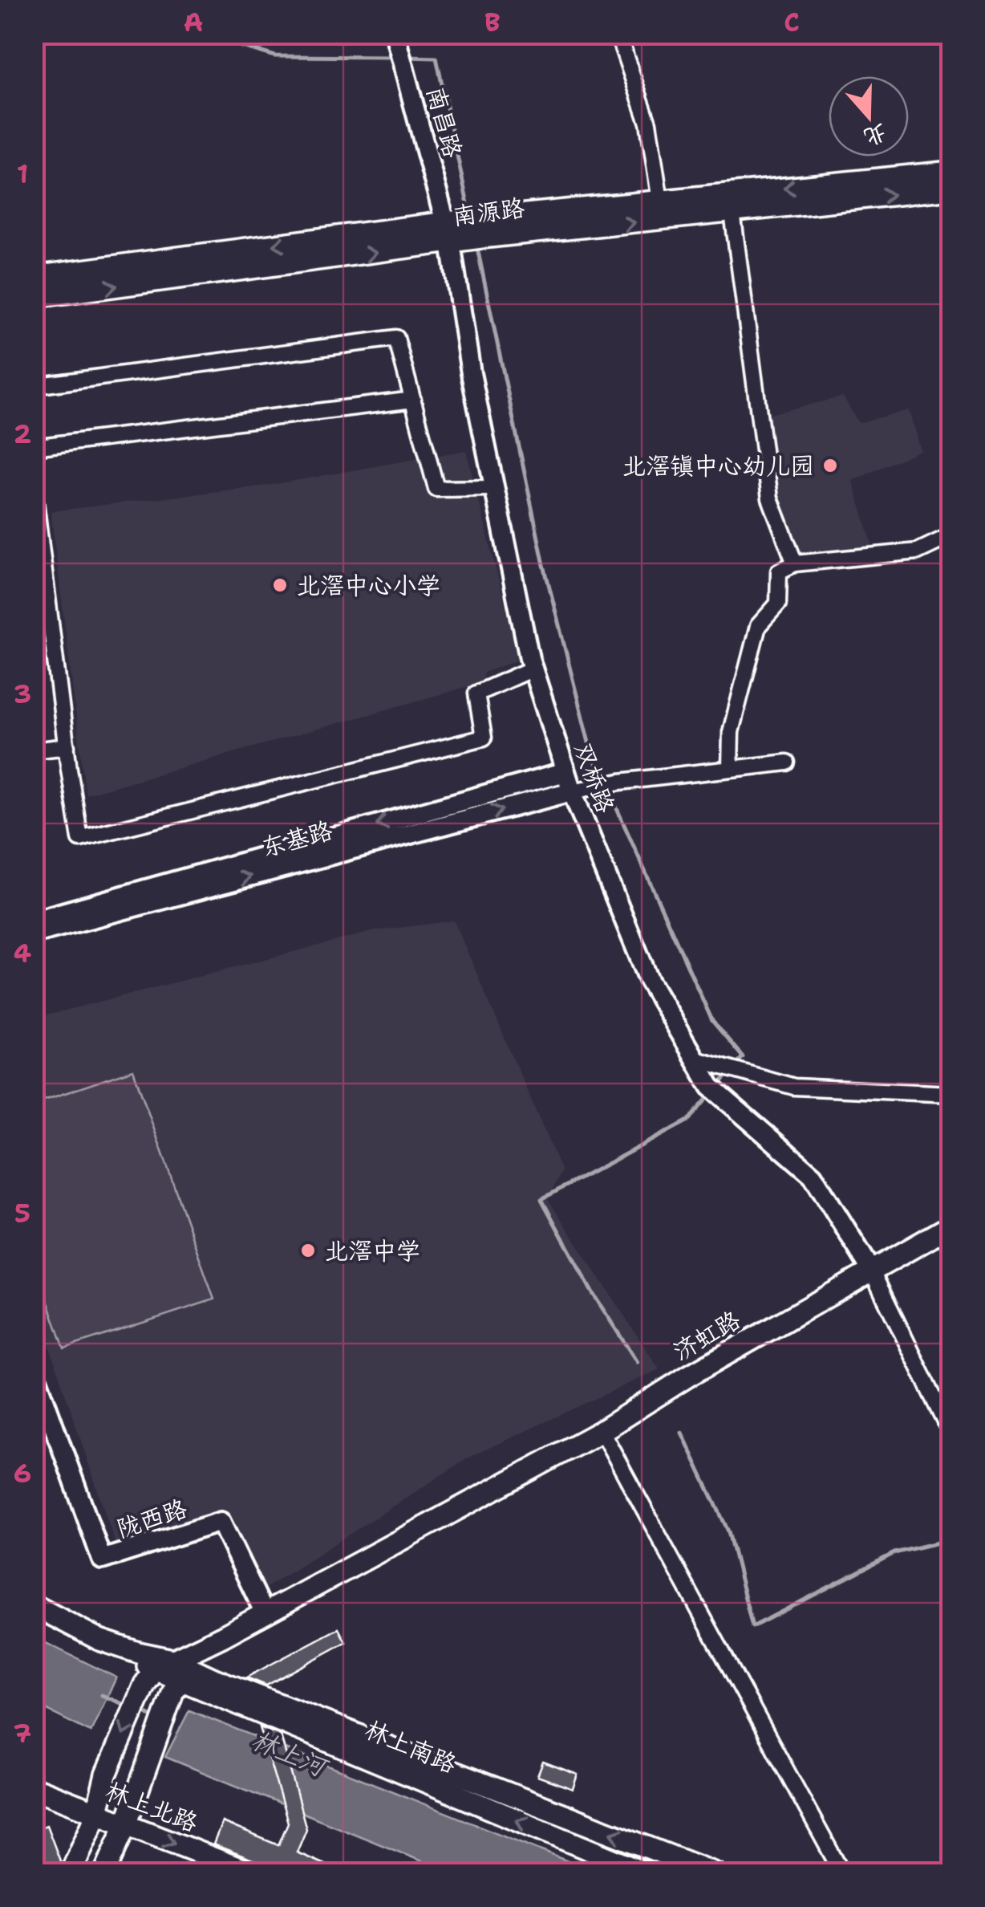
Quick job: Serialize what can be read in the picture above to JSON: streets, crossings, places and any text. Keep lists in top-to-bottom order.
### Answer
{
  "streets": {
    "main road": [
      "南源路",
      "济虹路",
      "林上南路",
      "林上北路"
    ],
    "street": [
      "南昌路",
      "双桥路",
      "东基路",
      "陇西路"
    ]
  },
  "crossings": [
    ["南昌路", "南源路"],
    ["南昌路", "双桥路"],
    ["南源路", "双桥路"],
    ["双桥路", "东基路"],
    ["双桥路", "济虹路"],
    ["济虹路", "陇西路"],
    ["济虹路", "林上南路"]
  ],
  "water": ["林上河"],
  "places": ["北滘镇中心幼儿园", "北滘中心小学", "北滘中学"],
  "north": "bottom",
  "grid": {
    "columns": ["A", "B", "C"],
    "rows": [
      "1",
      "2",
      "3",
      "4",
      "5",
      "6",
      "7"
    ]
  }
}
